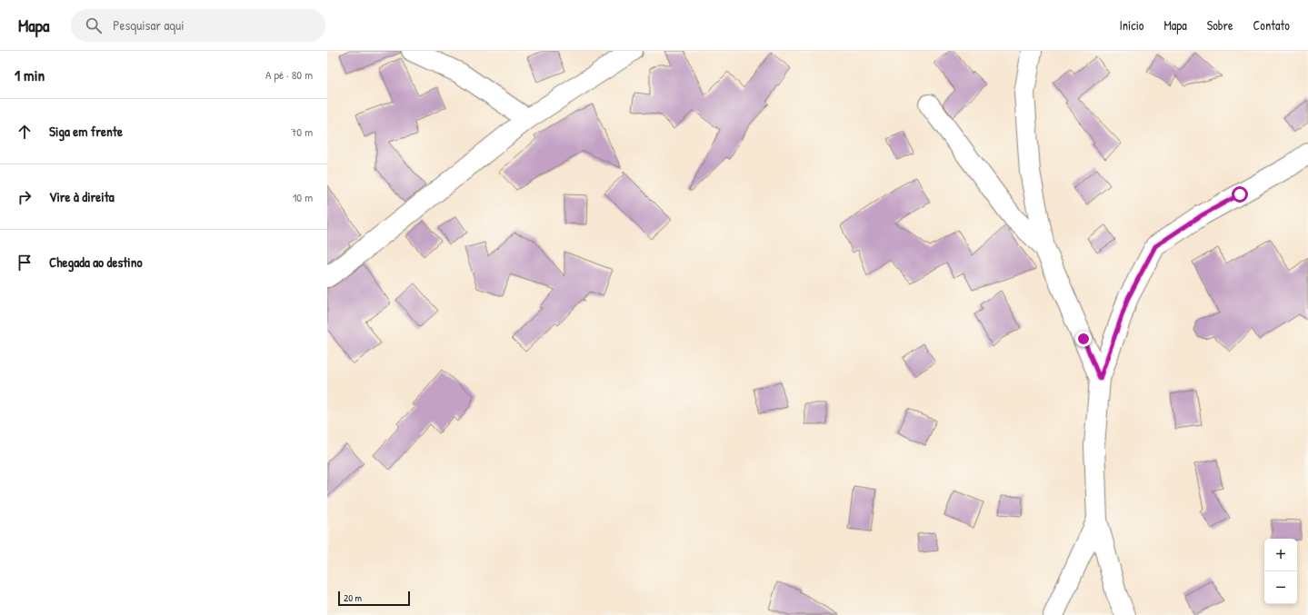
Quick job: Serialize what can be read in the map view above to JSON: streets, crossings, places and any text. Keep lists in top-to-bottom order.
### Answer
{
  "scale_bar": "20 m",
  "page": {
    "header": "Mapa",
    "search": "Pesquisar aqui",
    "nav": [
      "Início",
      "Mapa",
      "Sobre",
      "Contato"
    ],
    "heading": ["1 min", "A pé · 80 m"],
    "list": [
      ["Siga em frente", "70 m"],
      ["Vire à direita", "10 m"],
      "Chegada ao destino"
    ],
    "map_buttons": ["+", "−"],
    "scale": "20 m"
  }
}
